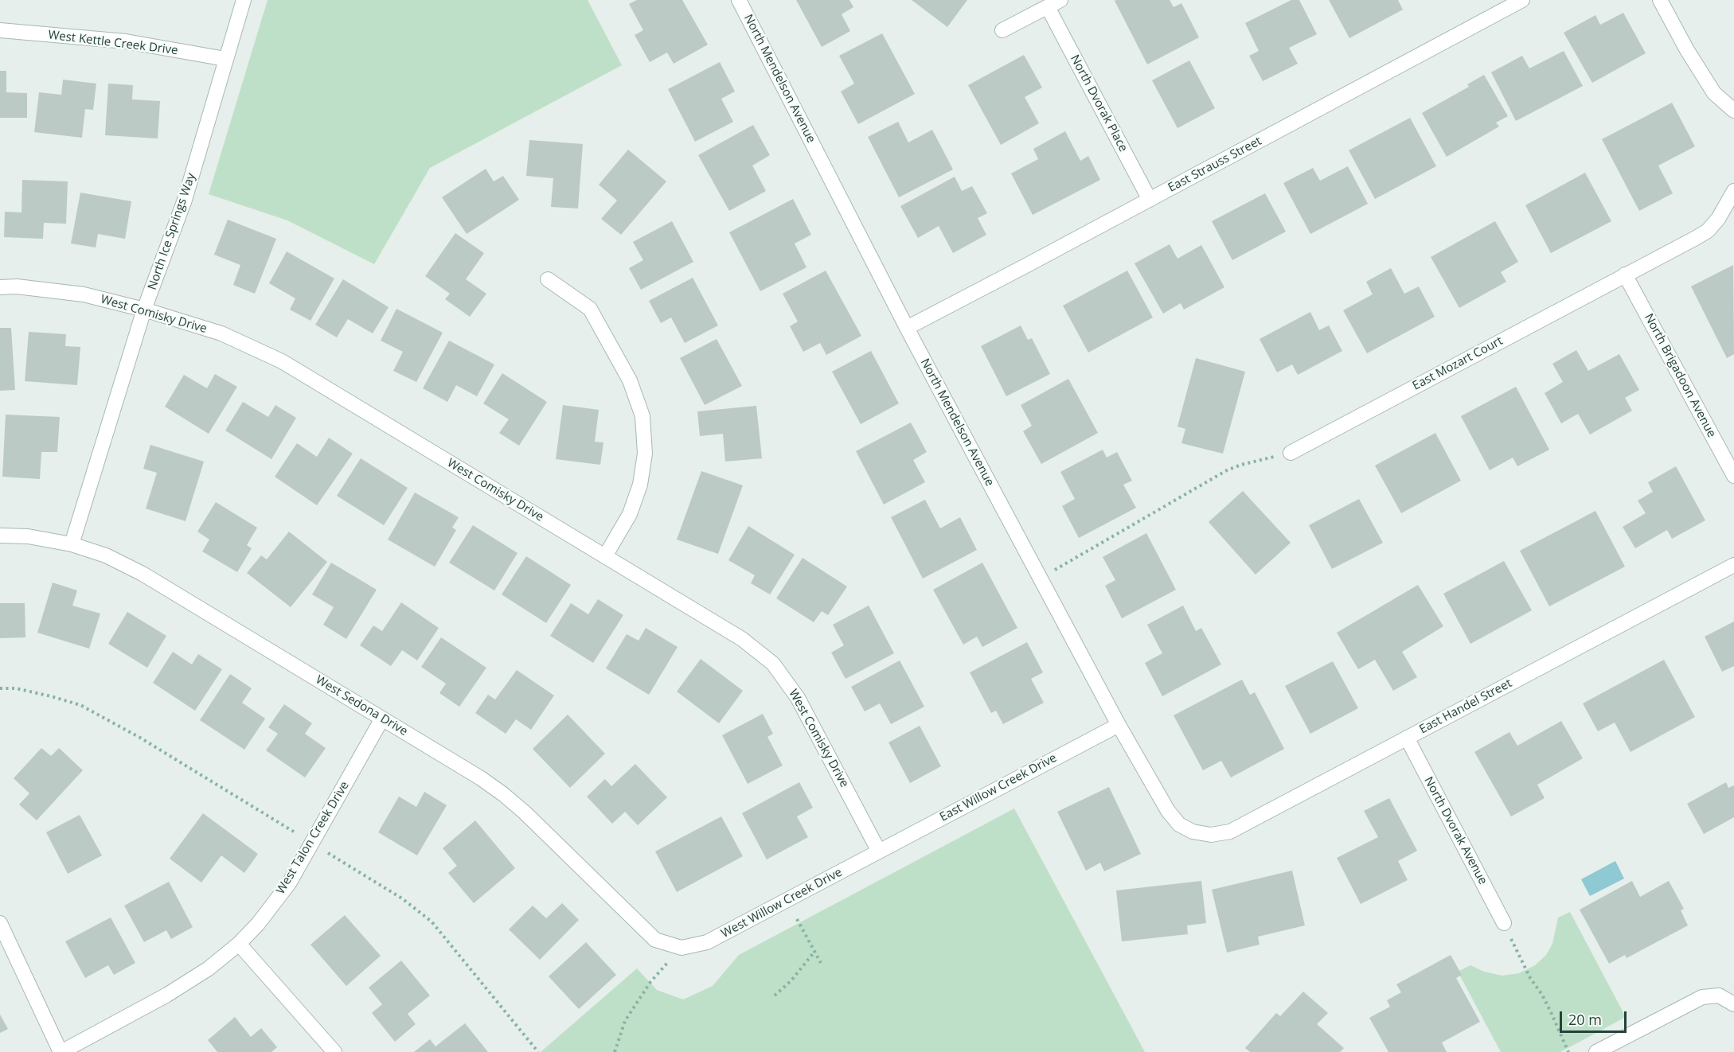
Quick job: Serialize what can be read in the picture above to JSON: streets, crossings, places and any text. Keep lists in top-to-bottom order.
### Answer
{
  "streets": {
    "street": [
      "West Kettle Creek Drive",
      "North Mendelson Avenue",
      "North Dvorak Place",
      "East Strauss Street",
      "North Ice Springs Way",
      "West Comisky Drive",
      "East Mozart Court",
      "North Brigadoon Avenue",
      "West Sedona Drive",
      "East Handel Street",
      "East Willow Creek Drive",
      "North Dvorak Avenue",
      "West Talon Creek Drive",
      "West Willow Creek Drive"
    ]
  },
  "crossings": [
    ["West Kettle Creek Drive", "North Ice Springs Way"],
    ["North Mendelson Avenue", "East Strauss Street"],
    ["North Mendelson Avenue", "East Handel Street"],
    ["North Mendelson Avenue", "East Willow Creek Drive"],
    ["North Dvorak Place", "East Strauss Street"],
    ["North Ice Springs Way", "West Comisky Drive"],
    ["North Ice Springs Way", "West Sedona Drive"],
    ["West Comisky Drive", "East Willow Creek Drive"],
    ["West Comisky Drive", "West Willow Creek Drive"],
    ["East Mozart Court", "North Brigadoon Avenue"],
    ["West Sedona Drive", "West Talon Creek Drive"],
    ["West Sedona Drive", "West Willow Creek Drive"],
    ["East Handel Street", "North Dvorak Avenue"],
    ["East Willow Creek Drive", "West Willow Creek Drive"]
  ],
  "scale_bar": "20 m"
}
